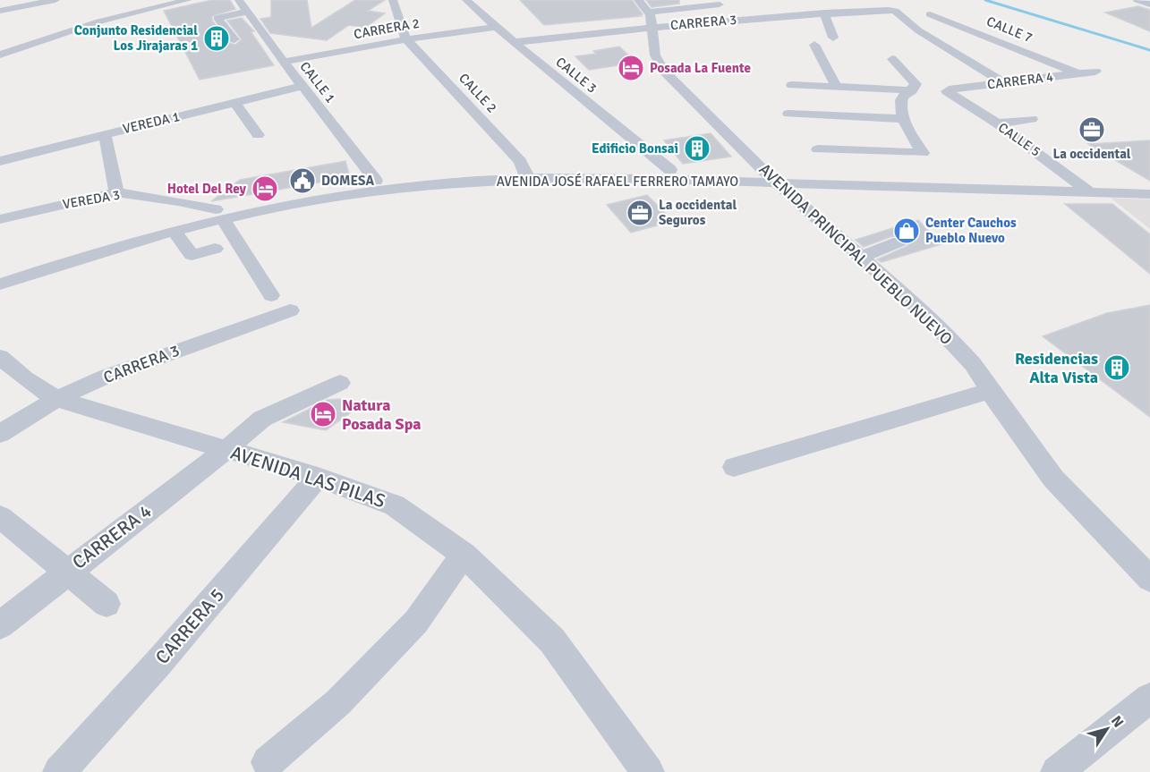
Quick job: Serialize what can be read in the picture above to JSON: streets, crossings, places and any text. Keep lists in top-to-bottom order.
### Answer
{
  "streets": {
    "street": [
      "CARRERA 3",
      "CARRERA 2",
      "CALLE 7",
      "CALLE 3",
      "CARRERA 4",
      "CALLE 1",
      "CALLE 2",
      "VEREDA 1",
      "CALLE 5",
      "AVENIDA JOSÉ RAFAEL FERRERO TAMAYO",
      "VEREDA 3",
      "AVENIDA PRINCIPAL PUEBLO NUEVO",
      "AVENIDA LAS PILAS",
      "CARRERA 5"
    ]
  },
  "crossings": [
    ["CARRERA 3", "CALLE 3"],
    ["CARRERA 3", "CARRERA 4"],
    ["CARRERA 3", "AVENIDA PRINCIPAL PUEBLO NUEVO"],
    ["CARRERA 3", "AVENIDA LAS PILAS"],
    ["CARRERA 2", "CALLE 3"],
    ["CARRERA 2", "CALLE 1"],
    ["CARRERA 2", "CALLE 2"],
    ["CALLE 7", "CARRERA 4"],
    ["CALLE 3", "AVENIDA JOSÉ RAFAEL FERRERO TAMAYO"],
    ["CARRERA 4", "CALLE 5"],
    ["CARRERA 4", "AVENIDA LAS PILAS"],
    ["CALLE 1", "VEREDA 1"],
    ["CALLE 1", "AVENIDA JOSÉ RAFAEL FERRERO TAMAYO"],
    ["CALLE 2", "AVENIDA JOSÉ RAFAEL FERRERO TAMAYO"],
    ["CALLE 5", "AVENIDA JOSÉ RAFAEL FERRERO TAMAYO"],
    ["AVENIDA JOSÉ RAFAEL FERRERO TAMAYO", "VEREDA 3"],
    ["AVENIDA JOSÉ RAFAEL FERRERO TAMAYO", "AVENIDA PRINCIPAL PUEBLO NUEVO"],
    ["AVENIDA LAS PILAS", "CARRERA 5"]
  ],
  "places": {
    "building": ["Conjunto Residencial Los Jirajaras 1", "Edificio Bonsai", "Residencias Alta Vista"],
    "hotel": ["Posada La Fuente", "Hotel Del Rey", "Natura Posada Spa"],
    "office": ["La occidental", "La occidental Seguros"],
    "public building": ["DOMESA"],
    "shop": ["Center Cauchos Pueblo Nuevo"]
  },
  "north": "top right"
}
